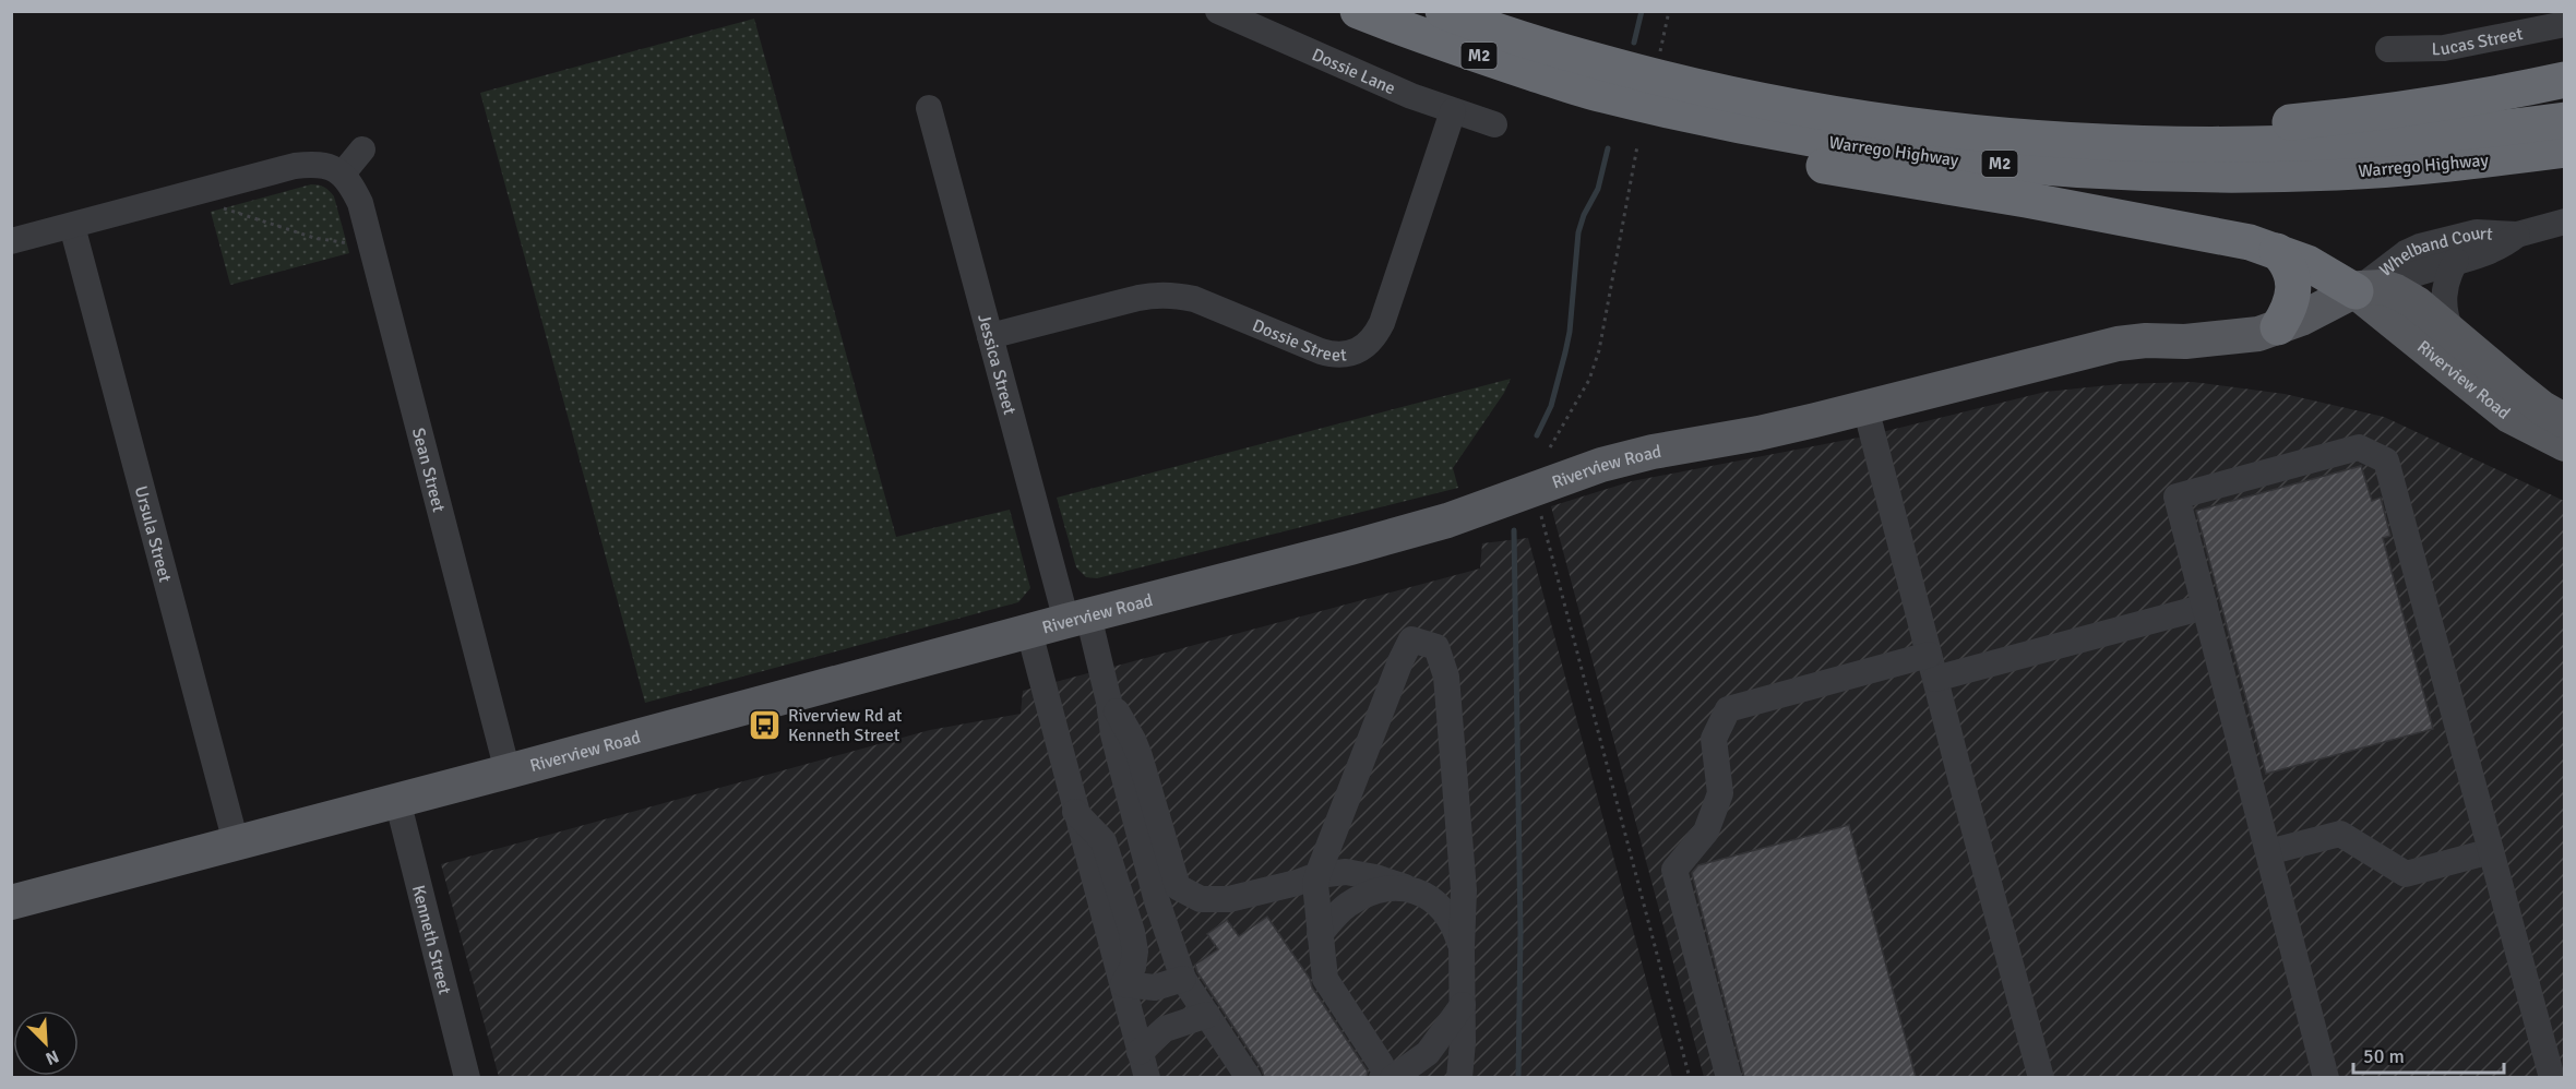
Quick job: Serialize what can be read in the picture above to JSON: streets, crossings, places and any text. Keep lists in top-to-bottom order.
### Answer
{
  "streets": {
    "highway": ["M2", "Warrego Highway"],
    "main road": ["Riverview Road"],
    "street": [
      "Lucas Street",
      "Dossie Lane",
      "Whelband Court",
      "Dossie Street",
      "Jessica Street",
      "Sean Street",
      "Ursula Street",
      "Kenneth Street"
    ]
  },
  "crossings": [
    ["Dossie Lane", "Dossie Street"],
    ["Whelband Court", "Riverview Road"],
    ["Dossie Street", "Jessica Street"],
    ["Jessica Street", "Riverview Road"],
    ["Riverview Road", "Sean Street"],
    ["Riverview Road", "Ursula Street"],
    ["Riverview Road", "Kenneth Street"]
  ],
  "places": {
    "bus stop": ["Riverview Rd at Kenneth Street"]
  },
  "scale_bar": "50 m",
  "north": "bottom right"
}
